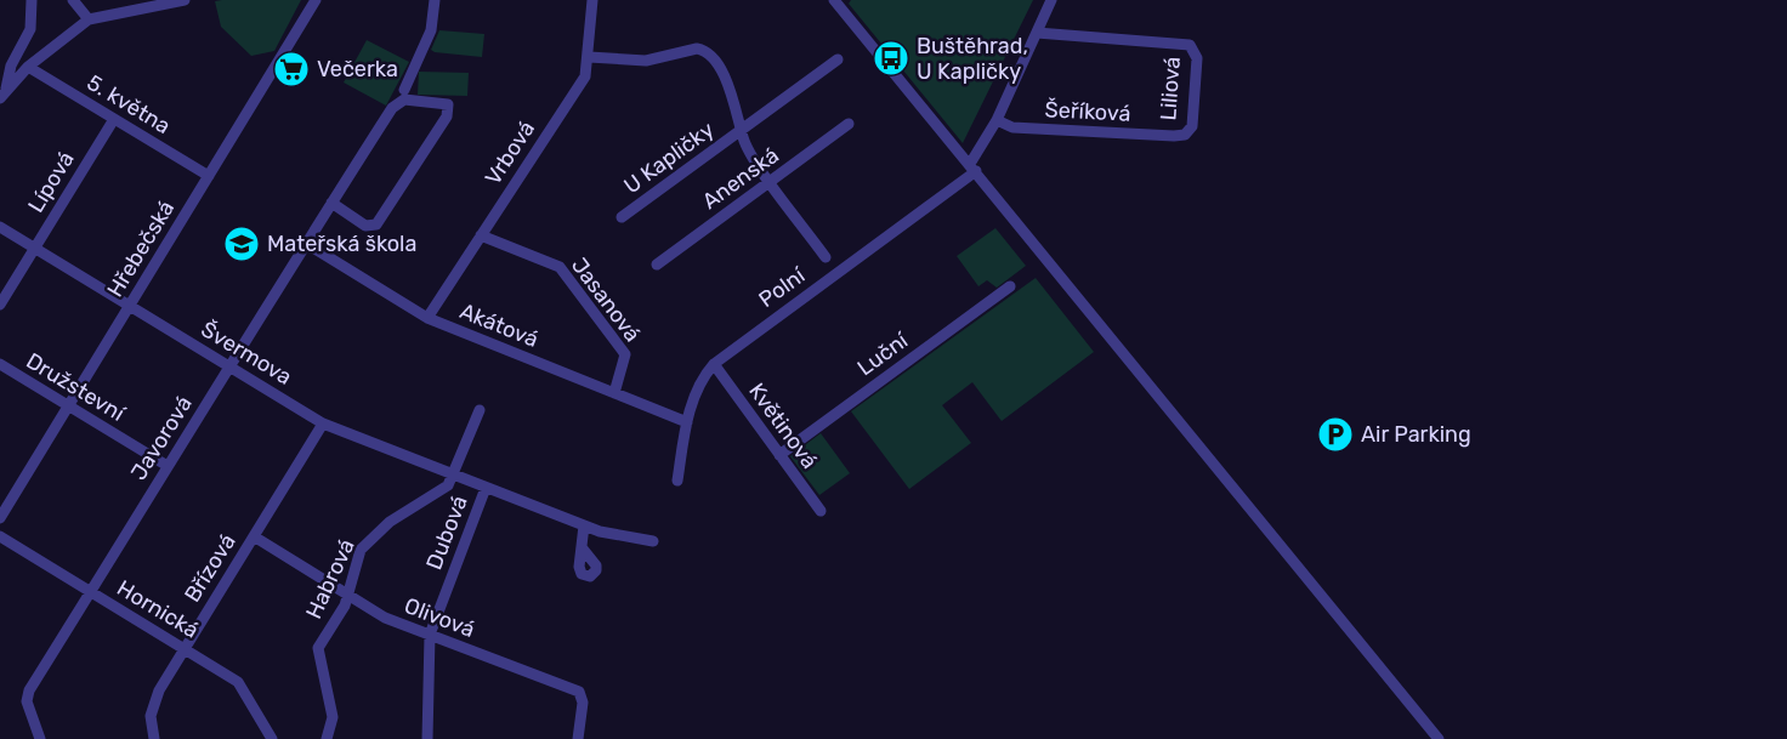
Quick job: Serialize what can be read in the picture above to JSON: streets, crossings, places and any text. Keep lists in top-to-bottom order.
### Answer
{
  "streets": {
    "street": [
      "Liliová",
      "5. května",
      "Šeříková",
      "Vrbová",
      "U Kapličky",
      "Anenská",
      "Lípová",
      "Hřebečská",
      "Polní",
      "Jasanová",
      "Akátová",
      "Švermova",
      "Luční",
      "Družstevní",
      "Květinová",
      "Javorová",
      "Dubová",
      "Břízová",
      "Habrová",
      "Hornická",
      "Olivová"
    ]
  },
  "crossings": [
    ["Liliová", "Šeříková"],
    ["5. května", "Lípová"],
    ["5. května", "Hřebečská"],
    ["Vrbová", "U Kapličky"],
    ["Vrbová", "Jasanová"],
    ["Vrbová", "Akátová"],
    ["U Kapličky", "Anenská"],
    ["Lípová", "Švermova"],
    ["Hřebečská", "Švermova"],
    ["Hřebečská", "Družstevní"],
    ["Polní", "Akátová"],
    ["Polní", "Květinová"],
    ["Jasanová", "Akátová"],
    ["Akátová", "Javorová"],
    ["Švermova", "Javorová"],
    ["Švermova", "Dubová"],
    ["Švermova", "Břízová"],
    ["Švermova", "Habrová"],
    ["Luční", "Květinová"],
    ["Družstevní", "Javorová"],
    ["Javorová", "Hornická"],
    ["Dubová", "Olivová"],
    ["Břízová", "Hornická"],
    ["Břízová", "Olivová"],
    ["Habrová", "Olivová"]
  ],
  "places": {
    "bus stop": ["Buštěhrad, U Kapličky"],
    "supermarket": ["Večerka"],
    "school or university": ["Mateřská škola"],
    "parking": ["Air Parking"]
  }
}
